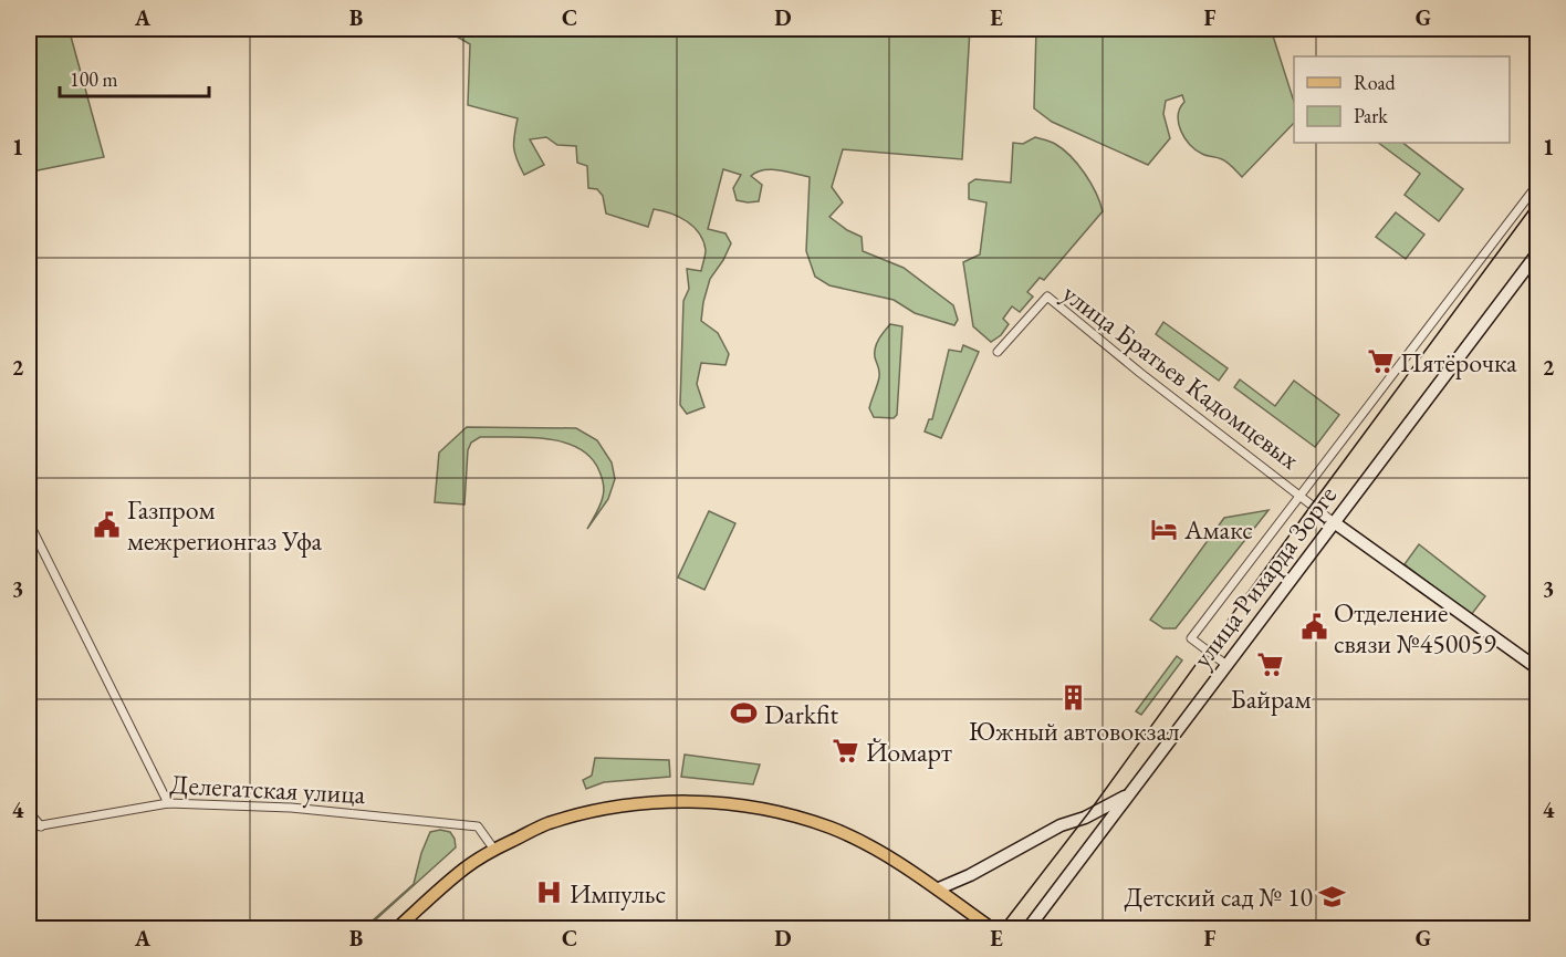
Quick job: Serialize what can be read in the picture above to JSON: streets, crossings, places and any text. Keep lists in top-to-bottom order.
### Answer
{
  "streets": {
    "main road": ["улица Братьев Кадомцевых", "улица Рихарда Зорге"],
    "street": ["Делегатская улица"]
  },
  "crossings": [
    ["улица Братьев Кадомцевых", "улица Рихарда Зорге"]
  ],
  "places": {
    "supermarket": ["Пятёрочка", "Байрам", "Йомарт"],
    "public building": ["Газпром межрегионгаз Уфа", "Отделение связи №450059"],
    "hotel": ["Амакс"],
    "building": ["Южный автовокзал"],
    "sports": ["Darkfit"],
    "hospital": ["Импульс"],
    "school or university": ["Детский сад № 10"]
  },
  "legend": ["Road", "Park"],
  "scale_bar": "100 m",
  "grid": {
    "columns": [
      "A",
      "B",
      "C",
      "D",
      "E",
      "F",
      "G"
    ],
    "rows": [
      "1",
      "2",
      "3",
      "4"
    ]
  }
}
